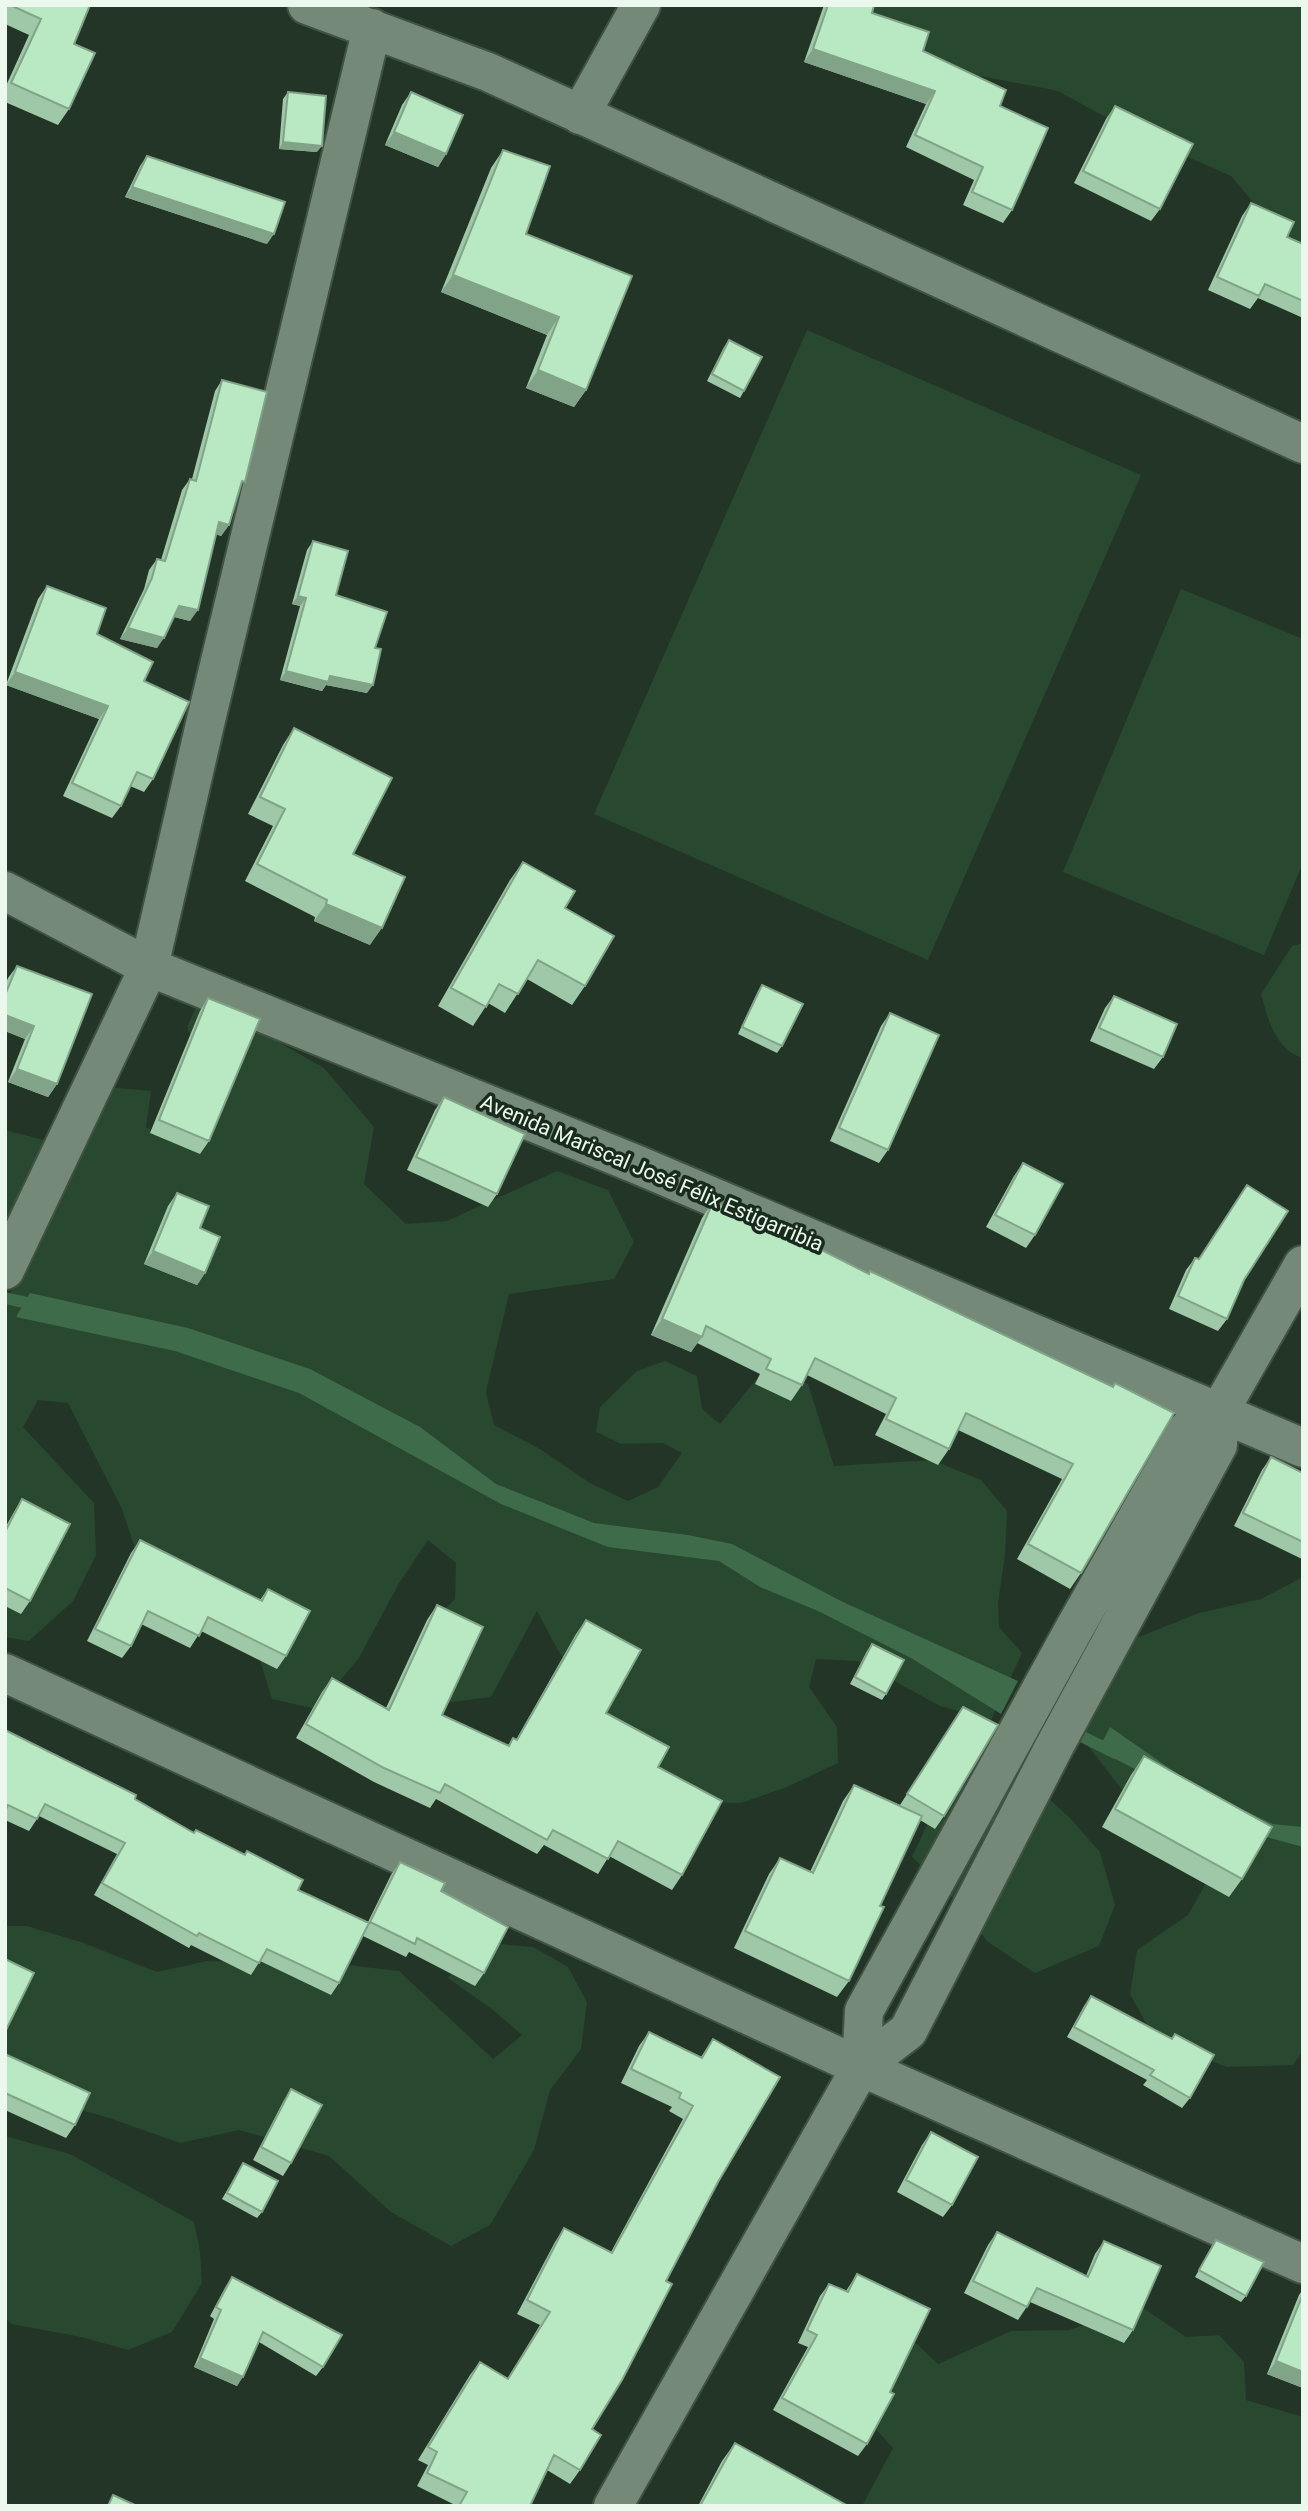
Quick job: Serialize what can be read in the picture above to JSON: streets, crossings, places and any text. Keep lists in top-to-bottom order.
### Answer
{
  "streets": {
    "street": ["Avenida Mariscal José Félix Estigarribia"]
  }
}
